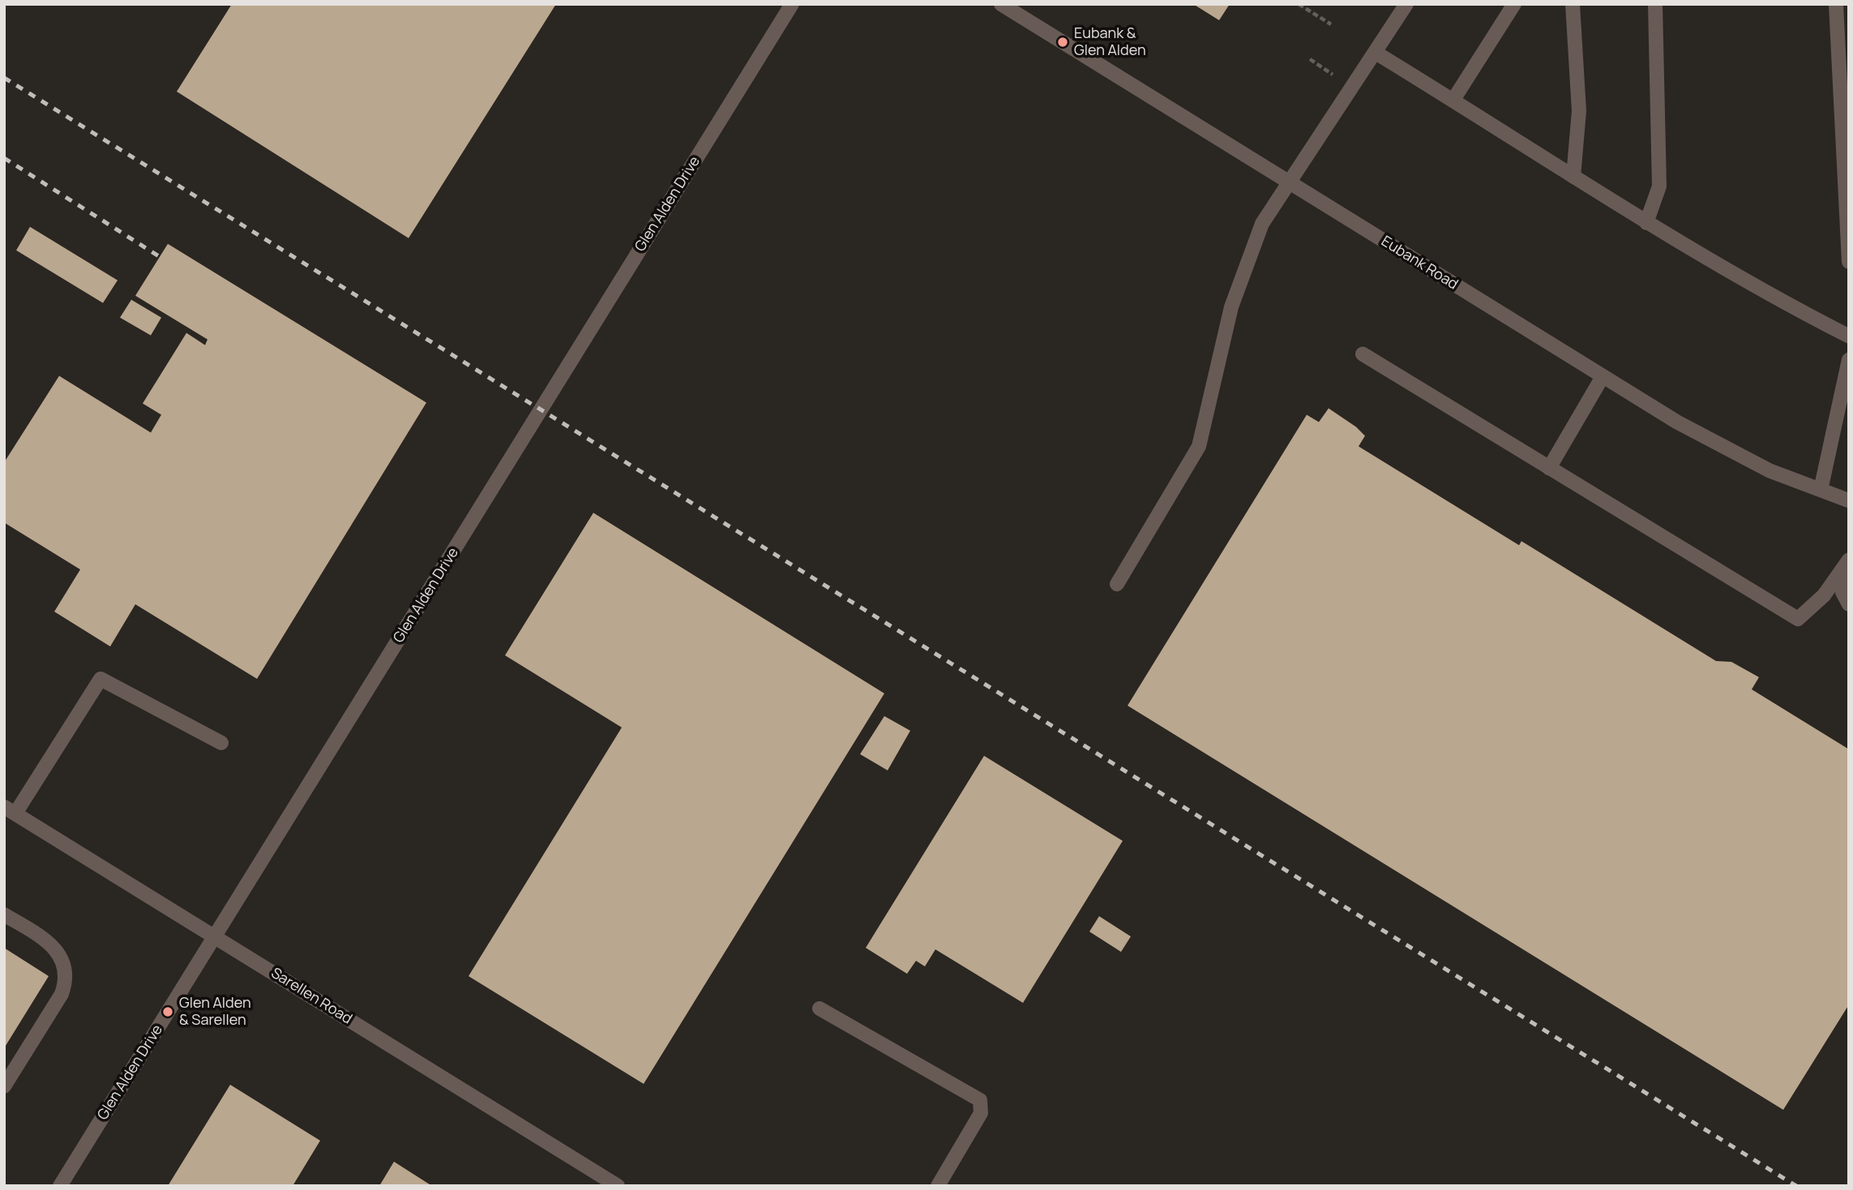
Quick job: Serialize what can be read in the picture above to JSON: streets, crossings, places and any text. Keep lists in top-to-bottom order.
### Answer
{
  "streets": {
    "street": ["Glen Alden Drive", "Eubank Road", "Sarellen Road"]
  },
  "crossings": [
    ["Glen Alden Drive", "Sarellen Road"]
  ],
  "places": ["Eubank & Glen Alden", "Glen Alden & Sarellen"]
}
